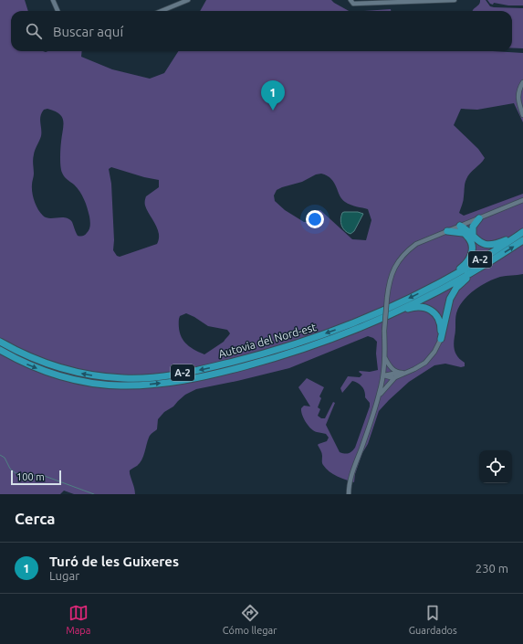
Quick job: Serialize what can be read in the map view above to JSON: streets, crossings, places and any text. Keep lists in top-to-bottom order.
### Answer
{
  "streets": {
    "highway": ["A-2", "Autovia del Nord-est"]
  },
  "scale_bar": "100 m",
  "page": {
    "search": "Buscar aquí",
    "pins": "1",
    "scale": "100 m",
    "heading": "Cerca",
    "list": [
      {
        "mark": "1",
        "name": "Turó de les Guixeres",
        "note": "Lugar",
        "value": "230 m"
      }
    ],
    "nav": ["Mapa", "Cómo llegar", "Guardados"]
  }
}
